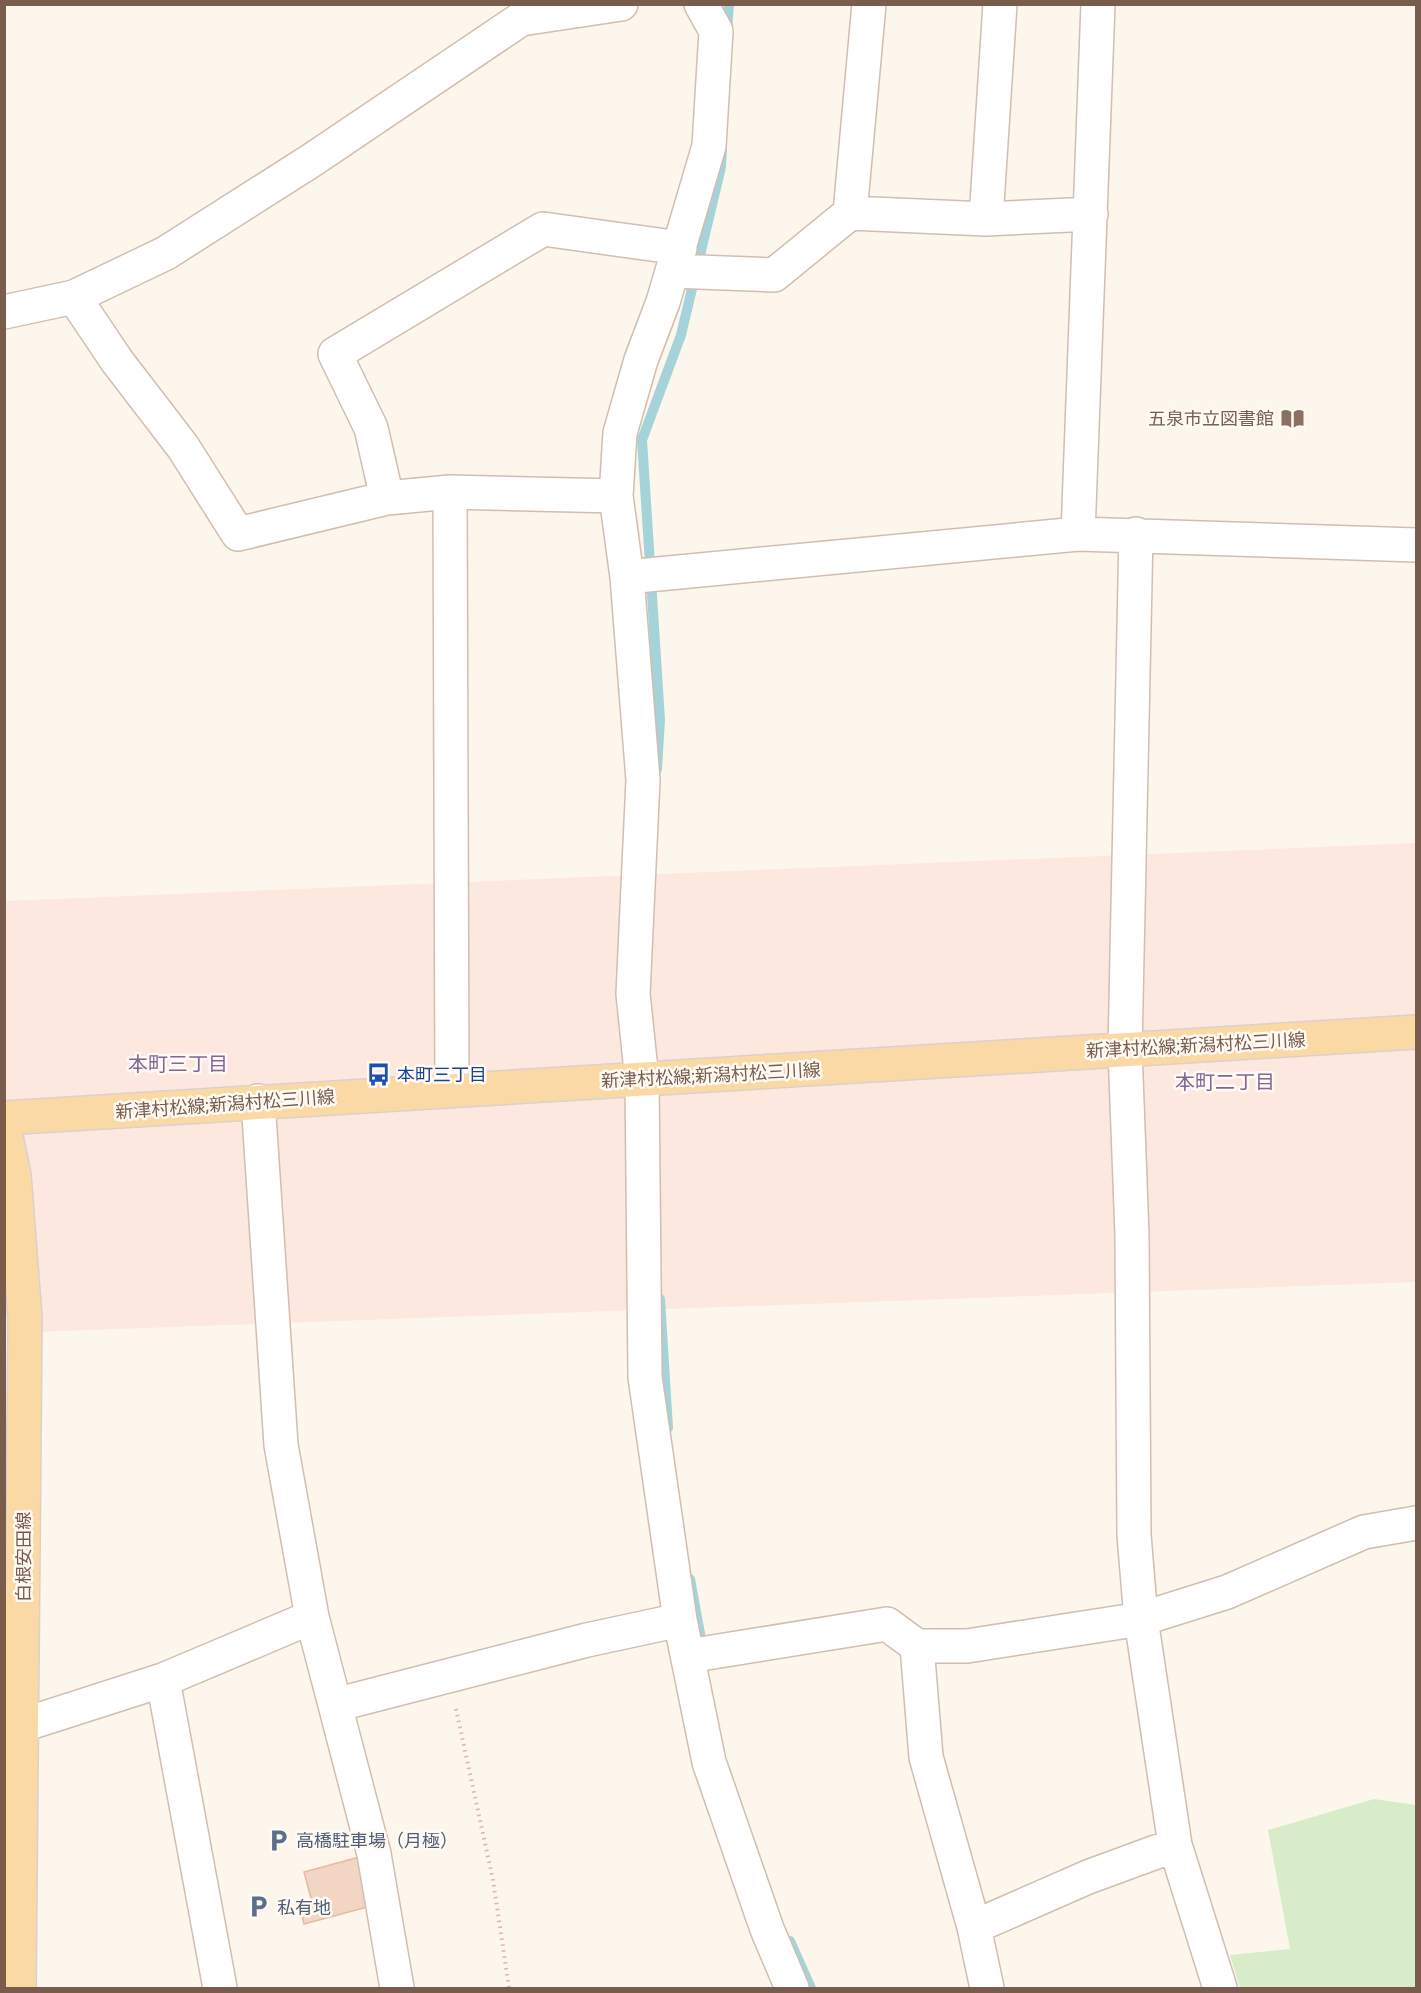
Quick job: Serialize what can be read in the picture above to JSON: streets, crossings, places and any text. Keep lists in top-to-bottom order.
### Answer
{
  "streets": {
    "main road": ["新津村松線;新潟村松三川線", "白根安田線"]
  },
  "districts": ["本町三丁目", "本町二丁目"],
  "places": {
    "library": ["五泉市立図書館"],
    "bus stop": ["本町三丁目"],
    "parking": ["高橋駐車場（月極）", "私有地"]
  }
}
